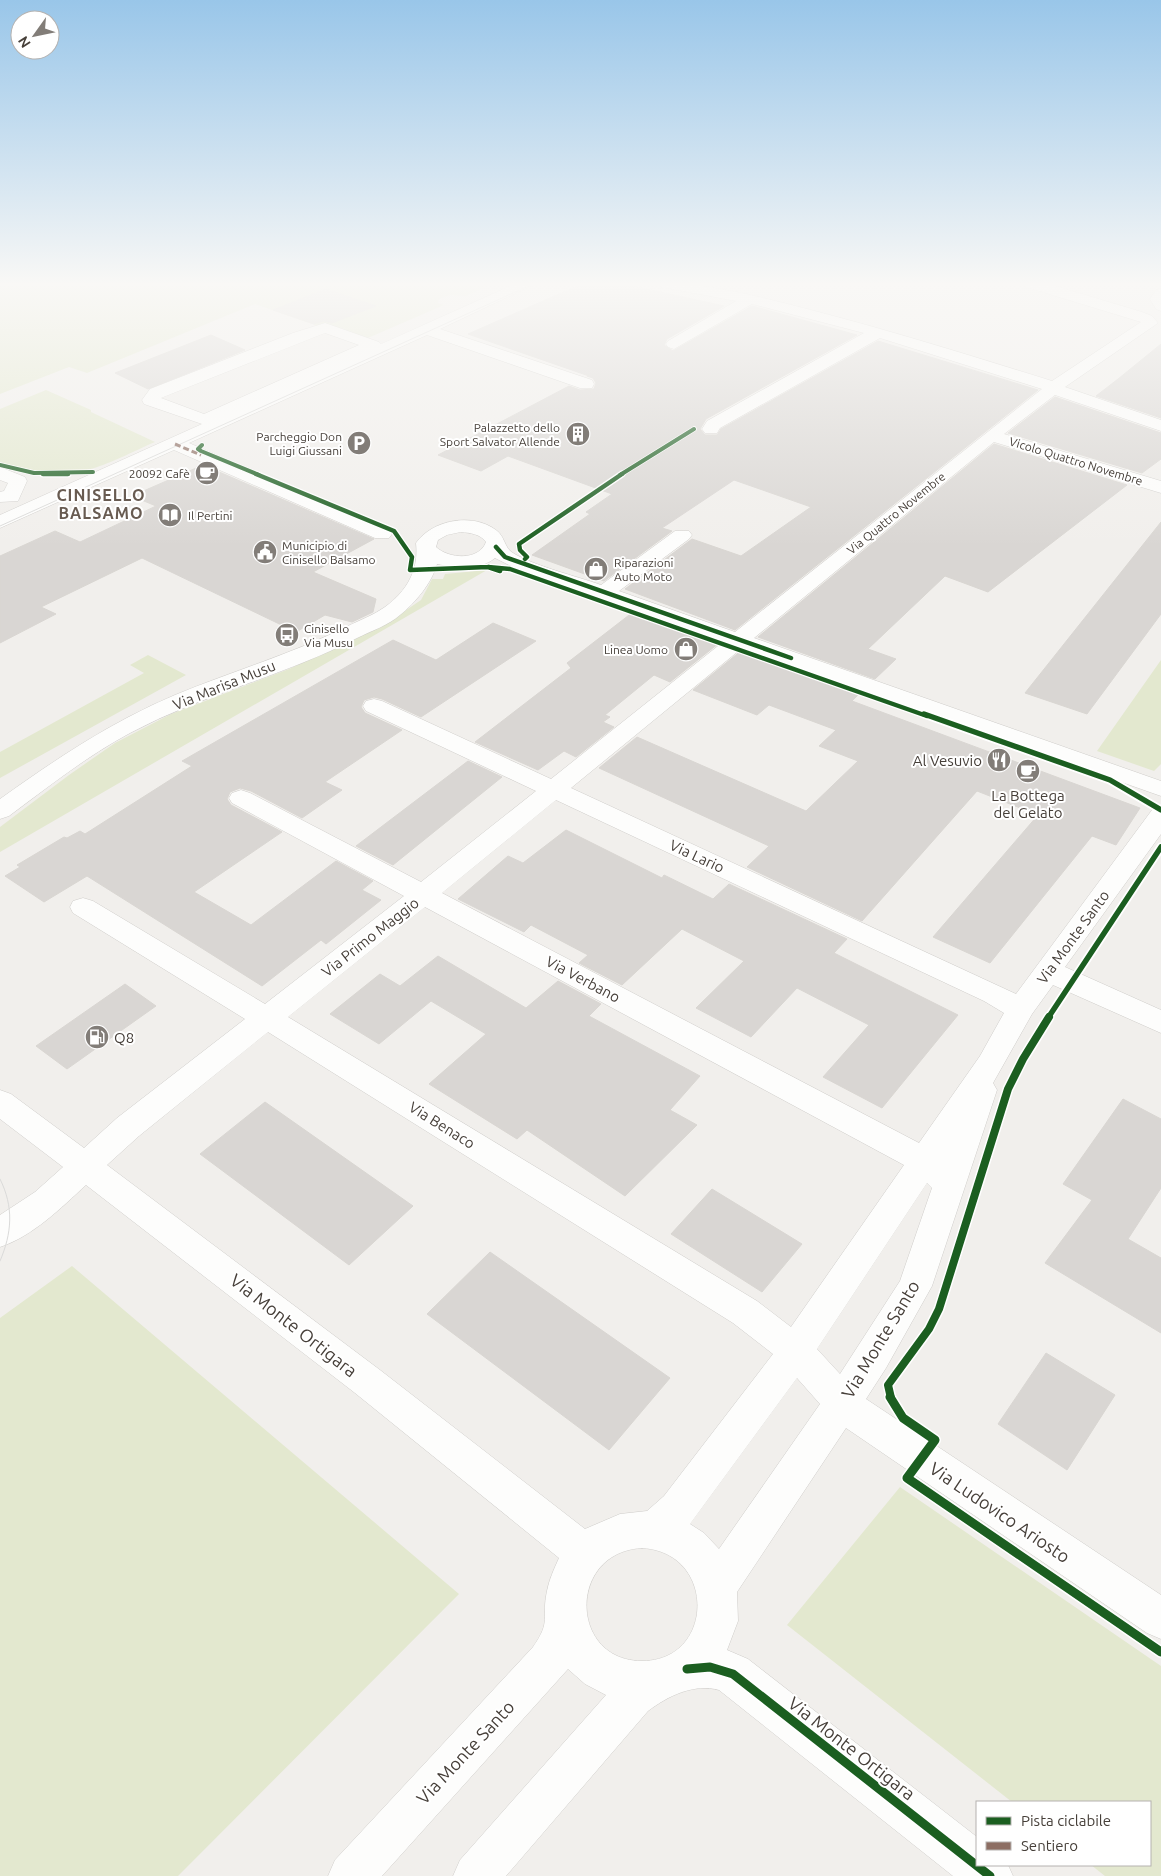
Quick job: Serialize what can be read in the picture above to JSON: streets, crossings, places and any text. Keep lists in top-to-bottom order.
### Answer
{
  "streets": {
    "street": [
      "Vicolo Quattro Novembre",
      "Via Quattro Novembre",
      "Via Marisa Musu",
      "Via Lario",
      "Via Primo Maggio",
      "Via Monte Santo",
      "Via Verbano",
      "Via Benaco",
      "Via Monte Ortigara",
      "Via Ludovico Ariosto"
    ]
  },
  "crossings": [
    ["Vicolo Quattro Novembre", "Via Quattro Novembre"],
    ["Via Quattro Novembre", "Via Primo Maggio"],
    ["Via Lario", "Via Primo Maggio"],
    ["Via Lario", "Via Monte Santo"],
    ["Via Primo Maggio", "Via Verbano"],
    ["Via Primo Maggio", "Via Benaco"],
    ["Via Primo Maggio", "Via Monte Ortigara"],
    ["Via Monte Santo", "Via Verbano"],
    ["Via Monte Santo", "Via Benaco"],
    ["Via Monte Santo", "Via Monte Ortigara"],
    ["Via Monte Santo", "Via Ludovico Ariosto"],
    ["Via Benaco", "Via Ludovico Ariosto"]
  ],
  "districts": ["CINISELLO BALSAMO"],
  "places": {
    "building": ["Palazzetto dello Sport Salvator Allende"],
    "parking": ["Parcheggio Don Luigi Giussani"],
    "cafe": ["20092 Cafè", "La Bottega del Gelato"],
    "library": ["Il Pertini"],
    "public building": ["Municipio di Cinisello Balsamo"],
    "shop": ["Riparazioni Auto Moto", "Linea Uomo"],
    "bus stop": ["Cinisello Via Musu"],
    "restaurant": ["Al Vesuvio"],
    "fuel station": ["Q8"]
  },
  "legend": ["Pista ciclabile", "Sentiero"],
  "north": "bottom left"
}
